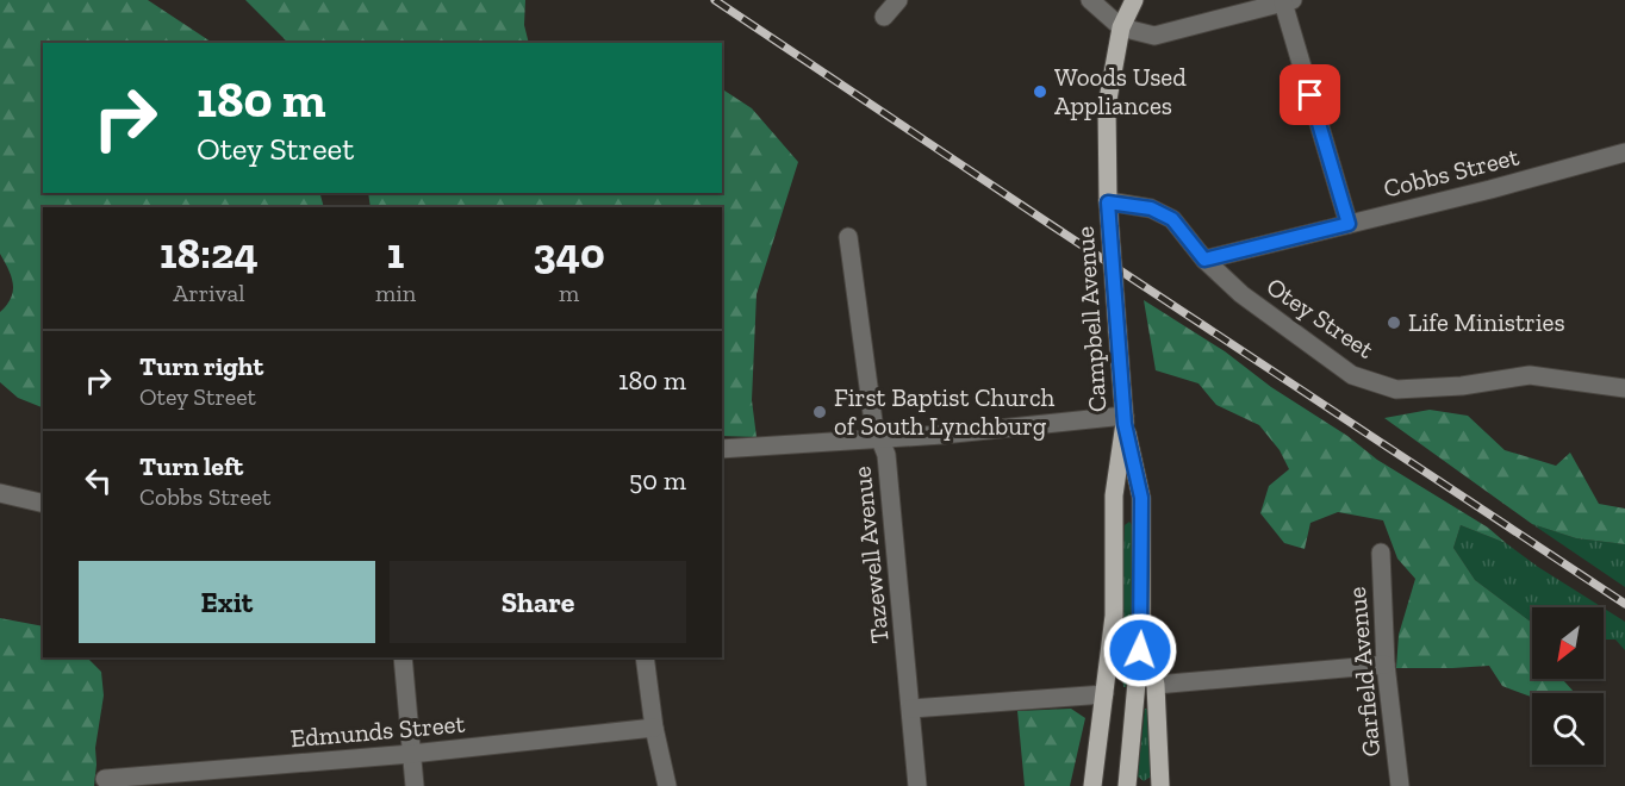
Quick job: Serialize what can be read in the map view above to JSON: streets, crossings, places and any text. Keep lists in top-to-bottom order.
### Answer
{
  "streets": {
    "main road": ["Campbell Avenue"],
    "street": [
      "Cobbs Street",
      "Otey Street",
      "Tazewell Avenue",
      "Garfield Avenue",
      "Edmunds Street"
    ]
  },
  "crossings": [
    ["Cobbs Street", "Otey Street"],
    ["Otey Street", "Campbell Avenue"]
  ],
  "places": ["Woods Used Appliances", "Life Ministries", "First Baptist Church of South Lynchburg"],
  "north": "bottom left",
  "page": {
    "turn": ["180 m", "Otey Street"],
    "eta": [
      "18:24",
      "Arrival",
      "1",
      "min",
      "340",
      "m"
    ],
    "list": [
      {
        "name": "Turn right",
        "note": "Otey Street",
        "value": "180 m"
      },
      {
        "name": "Turn left",
        "note": "Cobbs Street",
        "value": "50 m"
      }
    ],
    "buttons": ["Exit", "Share"]
  }
}
